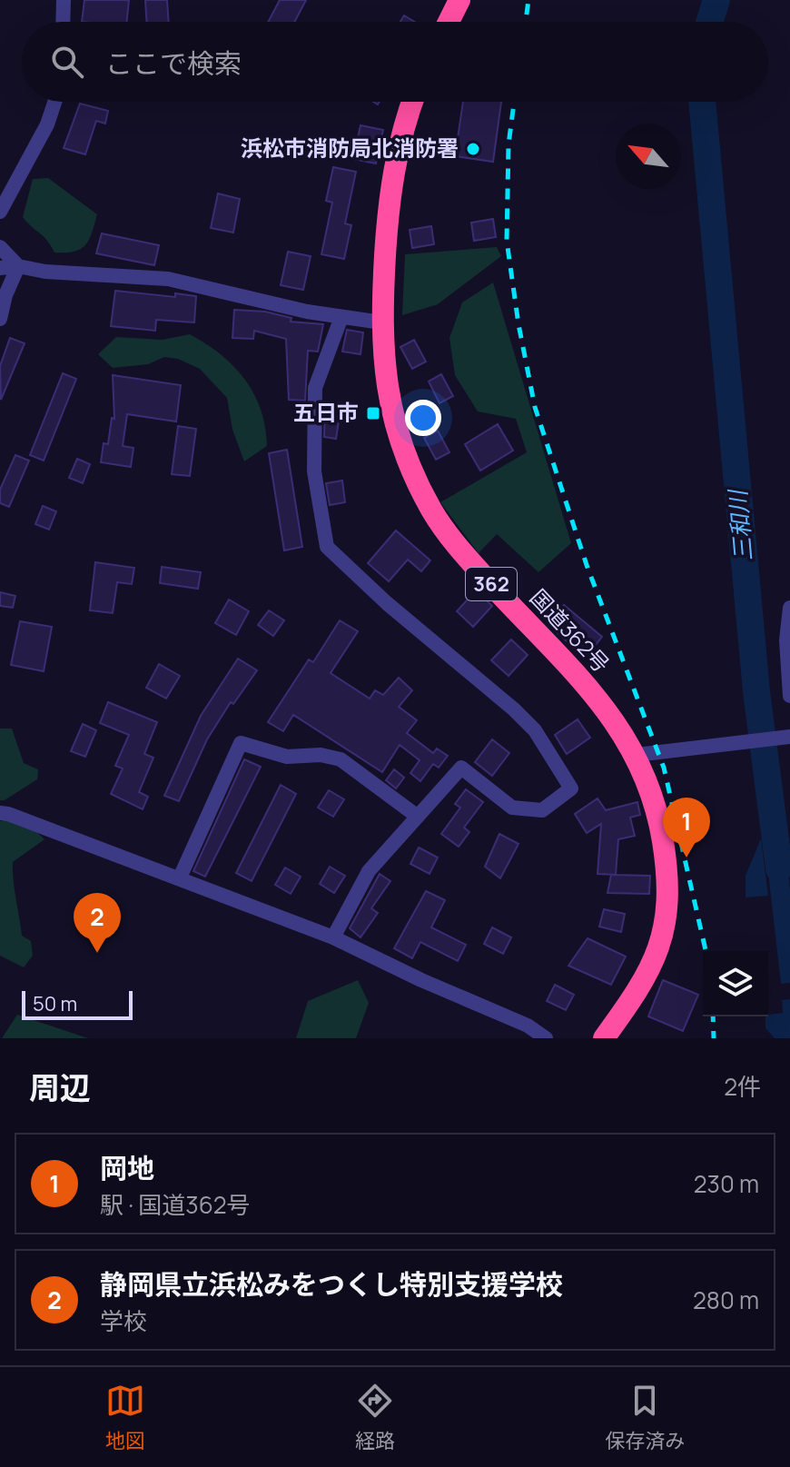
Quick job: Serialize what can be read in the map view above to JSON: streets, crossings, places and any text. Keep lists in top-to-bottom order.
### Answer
{
  "streets": {
    "highway": ["362", "国道362号"]
  },
  "water": ["三和川"],
  "places": {
    "other": ["浜松市消防局北消防署"],
    "transit": ["五日市"]
  },
  "scale_bar": "50 m",
  "north": "top left",
  "page": {
    "search": "ここで検索",
    "pins": ["1", "2"],
    "scale": "50 m",
    "heading": ["周辺", "2件"],
    "list": [
      {
        "mark": "1",
        "name": "岡地",
        "note": "駅 · 国道362号",
        "value": "230 m"
      },
      {
        "mark": "2",
        "name": "静岡県立浜松みをつくし特別支援学校",
        "note": "学校",
        "value": "280 m"
      }
    ],
    "nav": ["地図", "経路", "保存済み"]
  }
}
